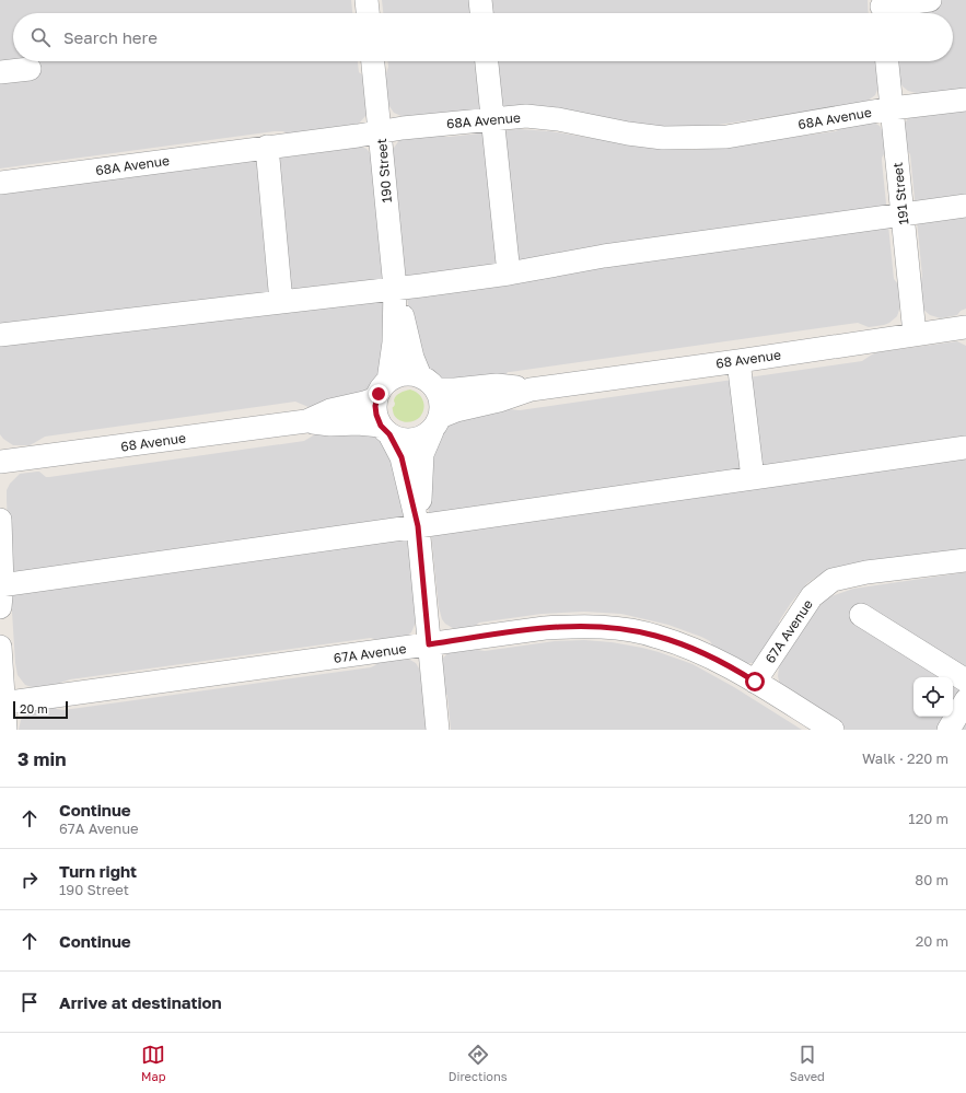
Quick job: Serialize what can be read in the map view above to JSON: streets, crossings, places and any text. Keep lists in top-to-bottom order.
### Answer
{
  "streets": {
    "street": [
      "68A Avenue",
      "190 Street",
      "191 Street",
      "68 Avenue",
      "67A Avenue"
    ]
  },
  "crossings": [
    ["68A Avenue", "190 Street"],
    ["68A Avenue", "191 Street"],
    ["190 Street", "68 Avenue"],
    ["191 Street", "68 Avenue"]
  ],
  "scale_bar": "20 m",
  "page": {
    "search": "Search here",
    "scale": "20 m",
    "heading": ["3 min", "Walk · 220 m"],
    "list": [
      ["Continue", "67A Avenue", "120 m"],
      ["Turn right", "190 Street", "80 m"],
      ["Continue", "20 m"],
      "Arrive at destination"
    ],
    "nav": ["Map", "Directions", "Saved"]
  }
}
